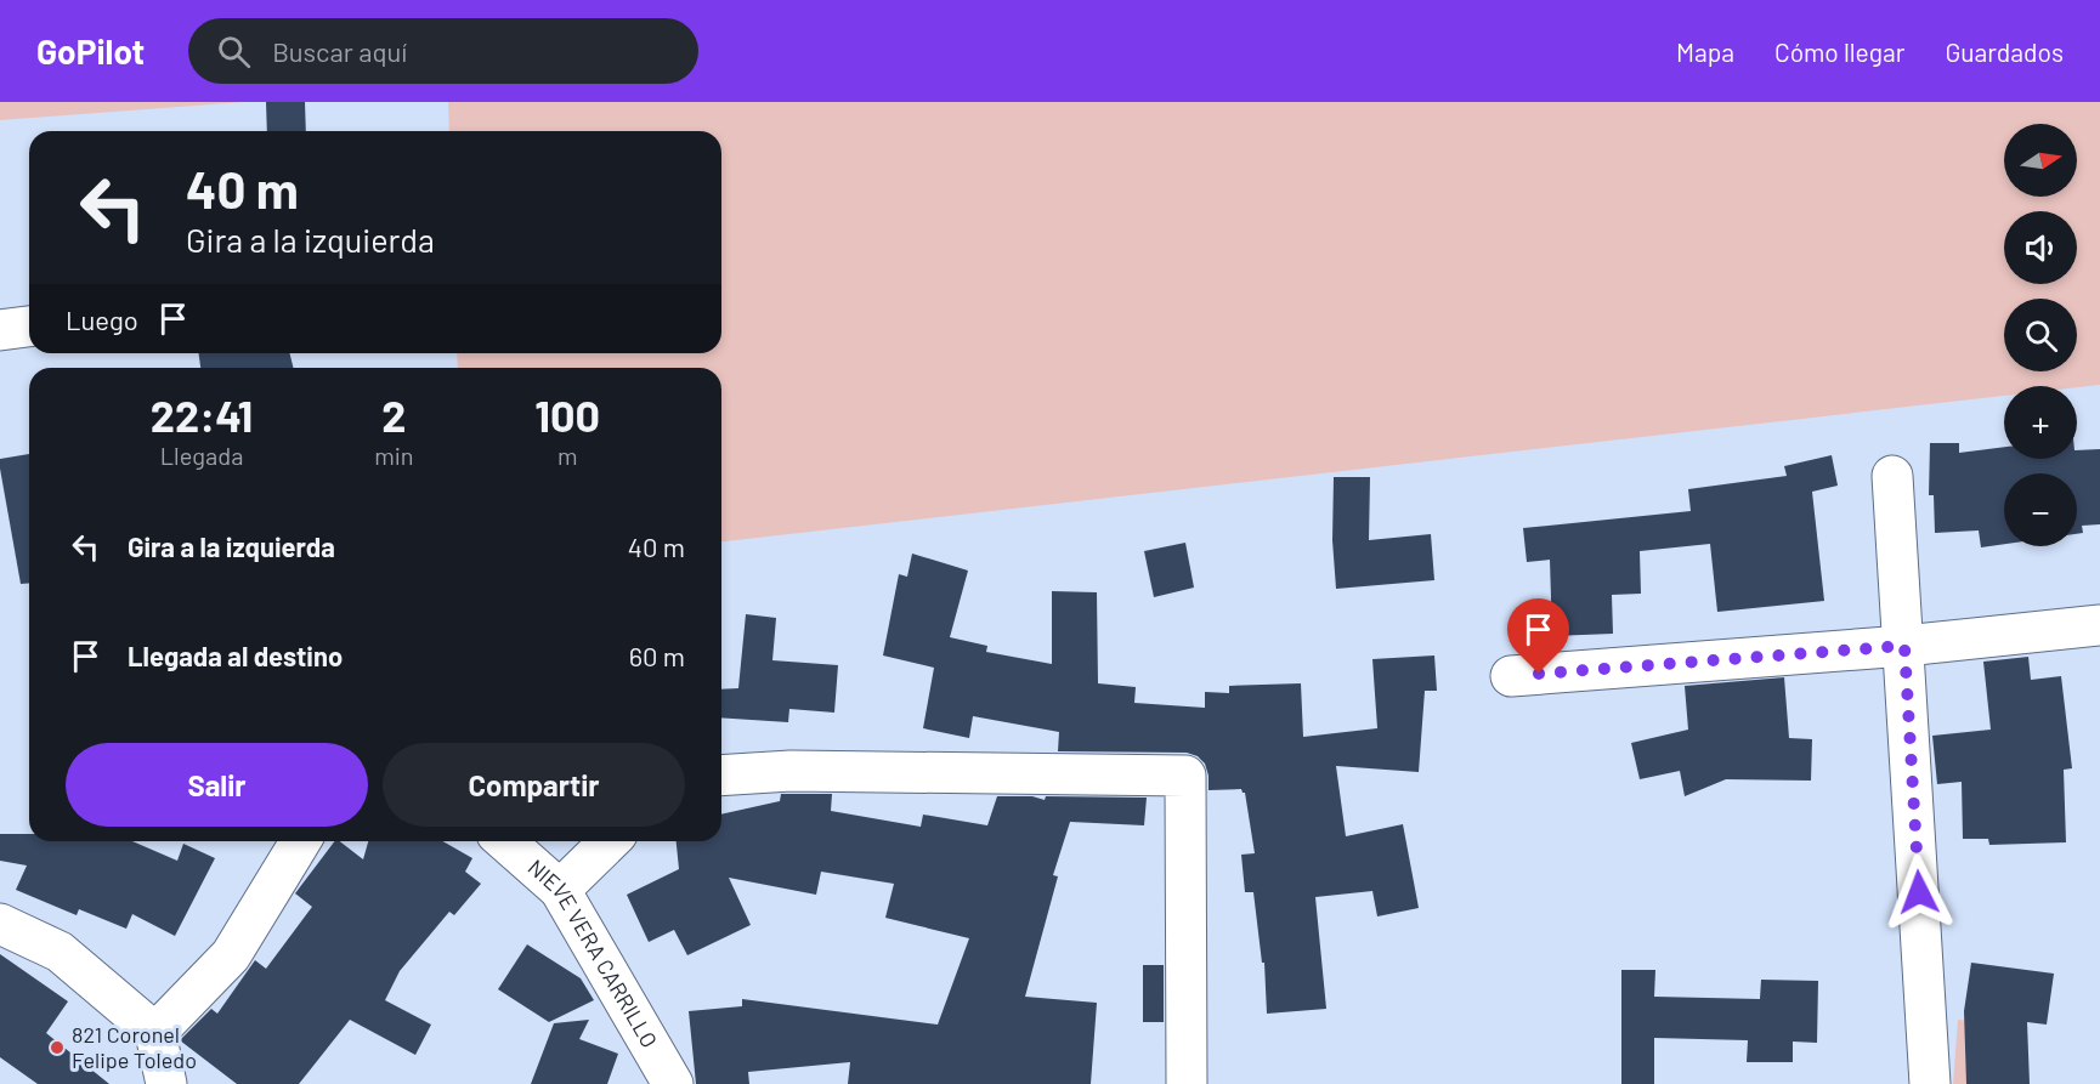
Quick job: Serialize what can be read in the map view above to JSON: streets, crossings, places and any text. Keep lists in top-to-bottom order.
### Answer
{
  "streets": {
    "street": ["NIEVE VERA CARRILLO"]
  },
  "places": ["821 Coronel Felipe Toledo"],
  "north": "right",
  "page": {
    "header": "GoPilot",
    "search": "Buscar aquí",
    "nav": ["Mapa", "Cómo llegar", "Guardados"],
    "map_buttons": ["+", "−"],
    "turn": ["40 m", "Gira a la izquierda"],
    "then": "Luego",
    "eta": [
      "22:41",
      "Llegada",
      "2",
      "min",
      "100",
      "m"
    ],
    "list": [
      {
        "name": "Gira a la izquierda",
        "value": "40 m"
      },
      {
        "name": "Llegada al destino",
        "value": "60 m"
      }
    ],
    "buttons": ["Salir", "Compartir"]
  }
}
